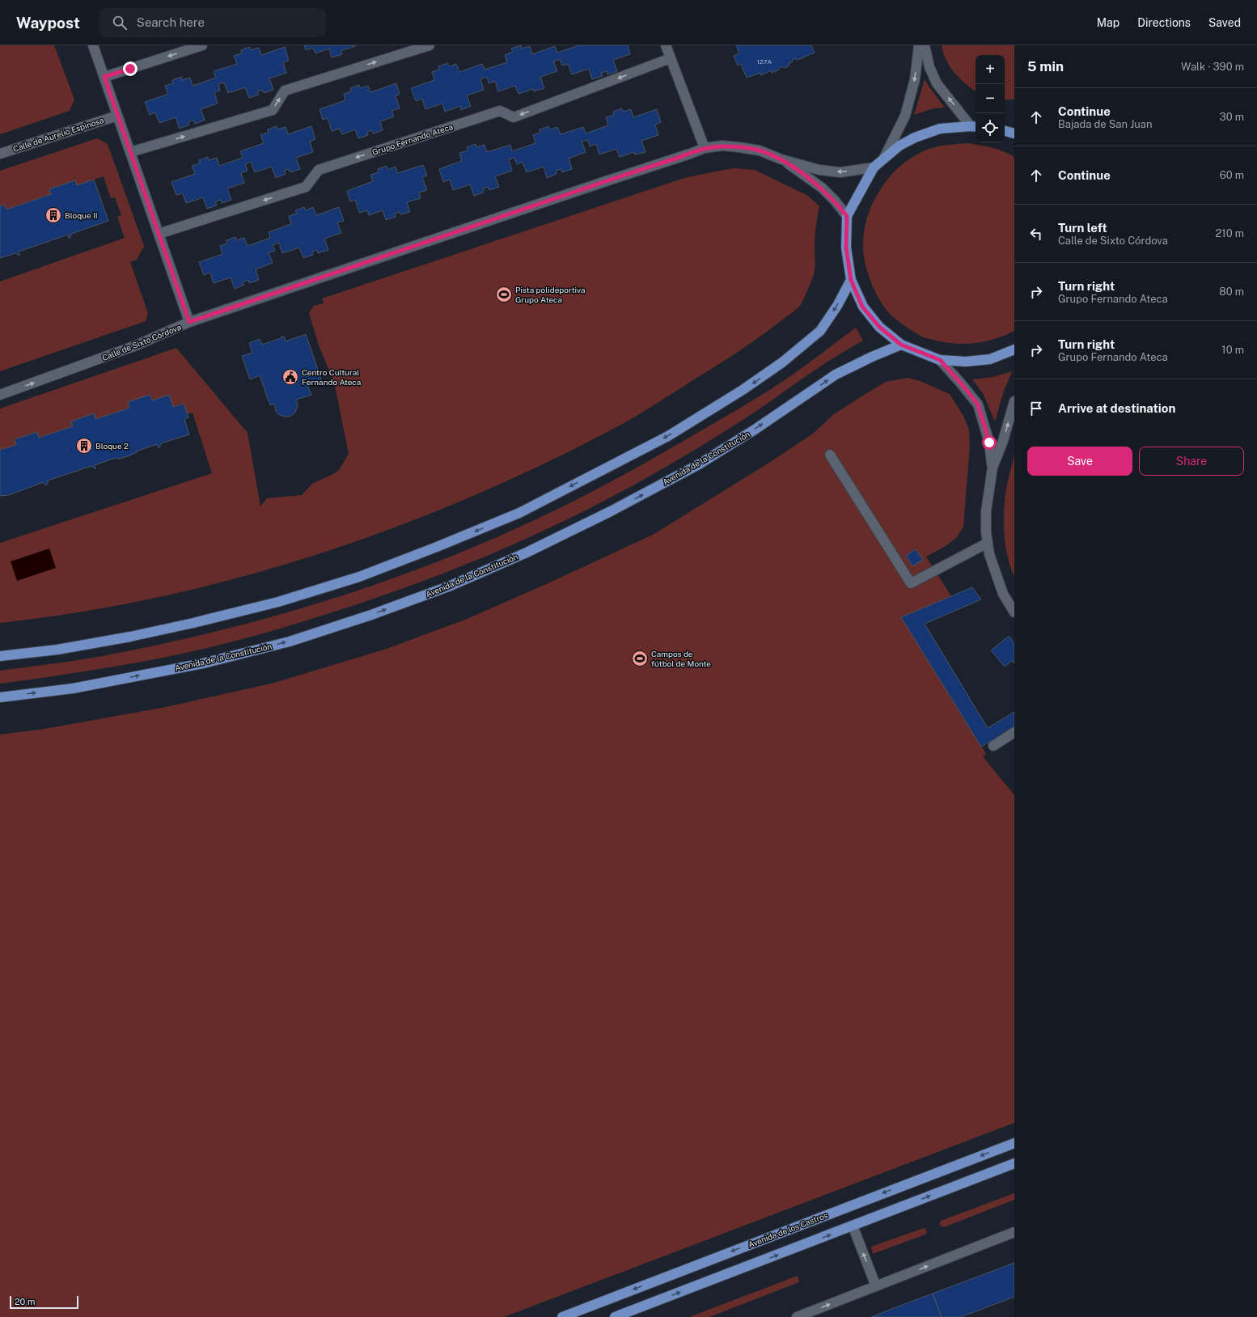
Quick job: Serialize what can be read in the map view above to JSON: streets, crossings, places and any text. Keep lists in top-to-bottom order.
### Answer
{
  "streets": {
    "main road": ["Avenida de la Constitución", "Avenida de los Castros"],
    "street": ["Calle de Aurelio Espinosa", "Grupo Fernando Ateca", "Calle de Sixto Córdova"]
  },
  "places": {
    "building": ["Bloque II", "Bloque 2"],
    "sports": ["Pista polideportiva Grupo Ateca", "Campos de fútbol de Monte"],
    "public building": ["Centro Cultural Fernando Ateca"]
  },
  "house_numbers": ["127A"],
  "scale_bar": "20 m",
  "page": {
    "header": "Waypost",
    "search": "Search here",
    "nav": ["Map", "Directions", "Saved"],
    "heading": ["5 min", "Walk · 390 m"],
    "map_buttons": ["+", "−"],
    "list": [
      ["Continue", "Bajada de San Juan", "30 m"],
      ["Continue", "60 m"],
      ["Turn left", "Calle de Sixto Córdova", "210 m"],
      ["Turn right", "Grupo Fernando Ateca", "80 m"],
      ["Turn right", "Grupo Fernando Ateca", "10 m"],
      "Arrive at destination"
    ],
    "buttons": ["Save", "Share"],
    "scale": "20 m"
  }
}
